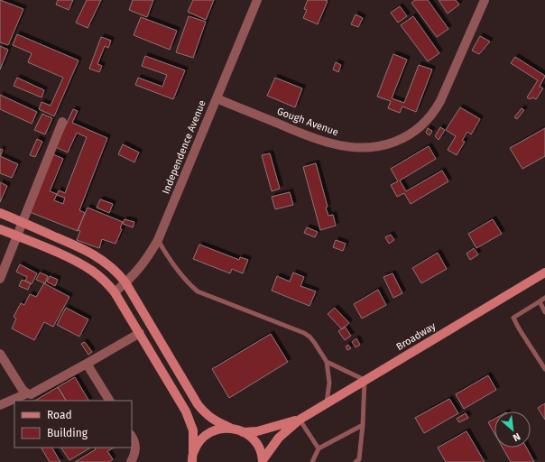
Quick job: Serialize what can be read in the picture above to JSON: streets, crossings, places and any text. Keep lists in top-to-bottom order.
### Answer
{
  "streets": {
    "main road": ["Broadway"],
    "street": ["Gough Avenue", "Independence Avenue"]
  },
  "crossings": [
    ["Gough Avenue", "Independence Avenue"]
  ],
  "legend": ["Road", "Building"],
  "north": "bottom right"
}
